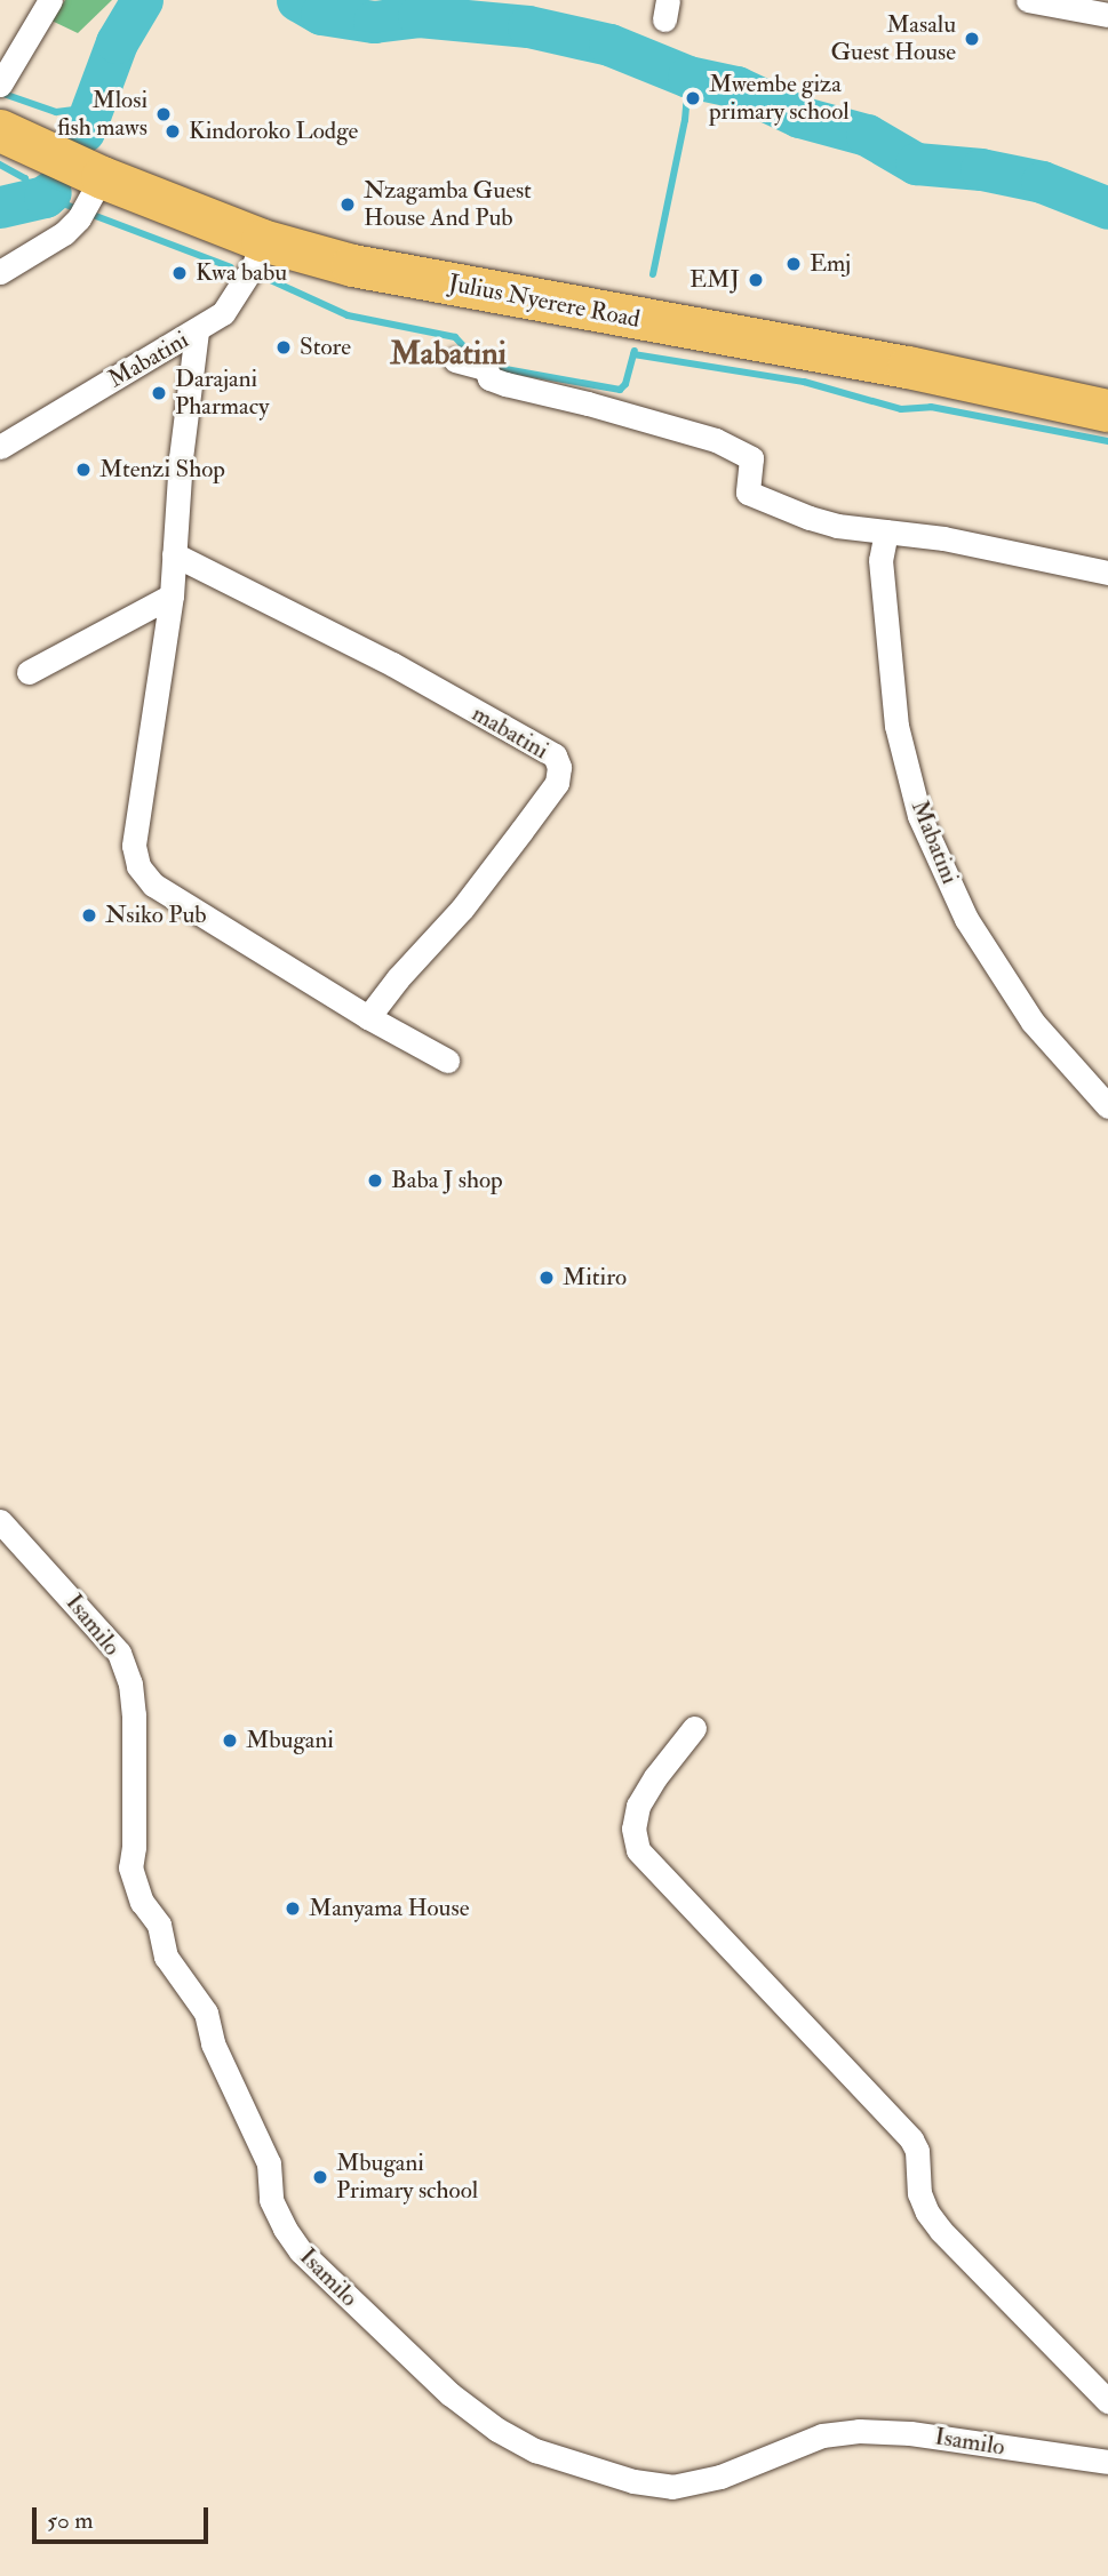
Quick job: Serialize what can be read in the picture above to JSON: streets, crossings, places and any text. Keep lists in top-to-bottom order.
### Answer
{
  "streets": {
    "highway": ["Julius Nyerere Road"],
    "street": ["Mabatini", "mabatini", "Isamilo"]
  },
  "crossings": [
    ["Julius Nyerere Road", "Mabatini"]
  ],
  "districts": ["Mabatini"],
  "places": [
    "Masalu Guest House",
    "Mwembe giza primary school",
    "Mlosi fish maws",
    "Kindoroko Lodge",
    "Nzagamba Guest House And Pub",
    "Emj",
    "Kwa babu",
    "EMJ",
    "Store",
    "Darajani Pharmacy",
    "Mtenzi Shop",
    "Nsiko Pub",
    "Baba J shop",
    "Mitiro",
    "Mbugani",
    "Manyama House",
    "Mbugani Primary school"
  ],
  "scale_bar": "50 m"
}
